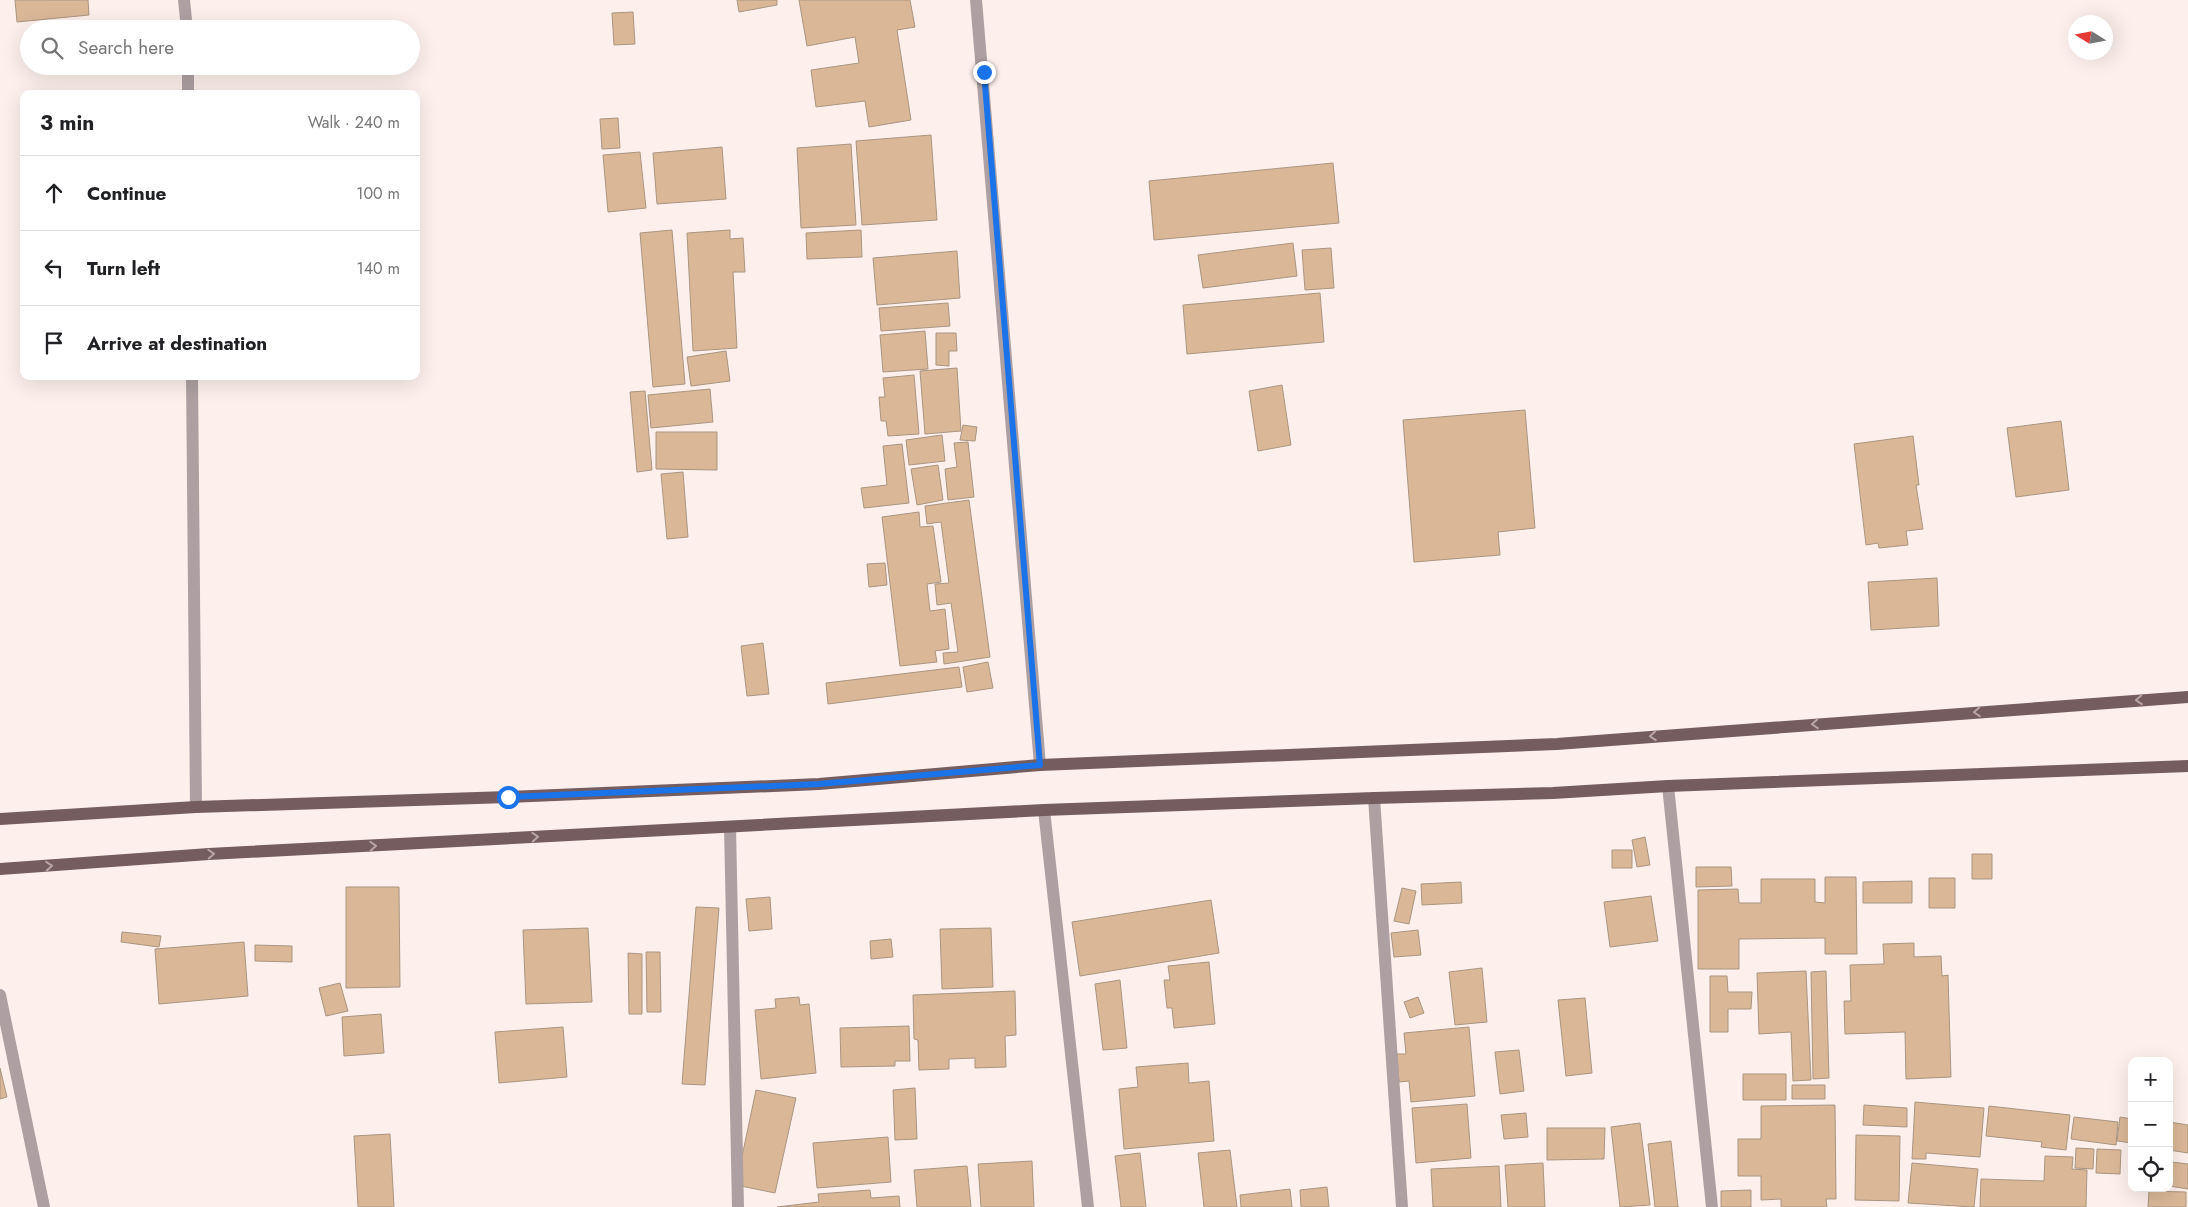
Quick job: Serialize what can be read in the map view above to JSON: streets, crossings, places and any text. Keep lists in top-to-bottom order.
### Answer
{
  "north": "left",
  "page": {
    "search": "Search here",
    "heading": ["3 min", "Walk · 240 m"],
    "list": [
      ["Continue", "100 m"],
      ["Turn left", "140 m"],
      "Arrive at destination"
    ],
    "map_buttons": ["+", "−"]
  }
}
